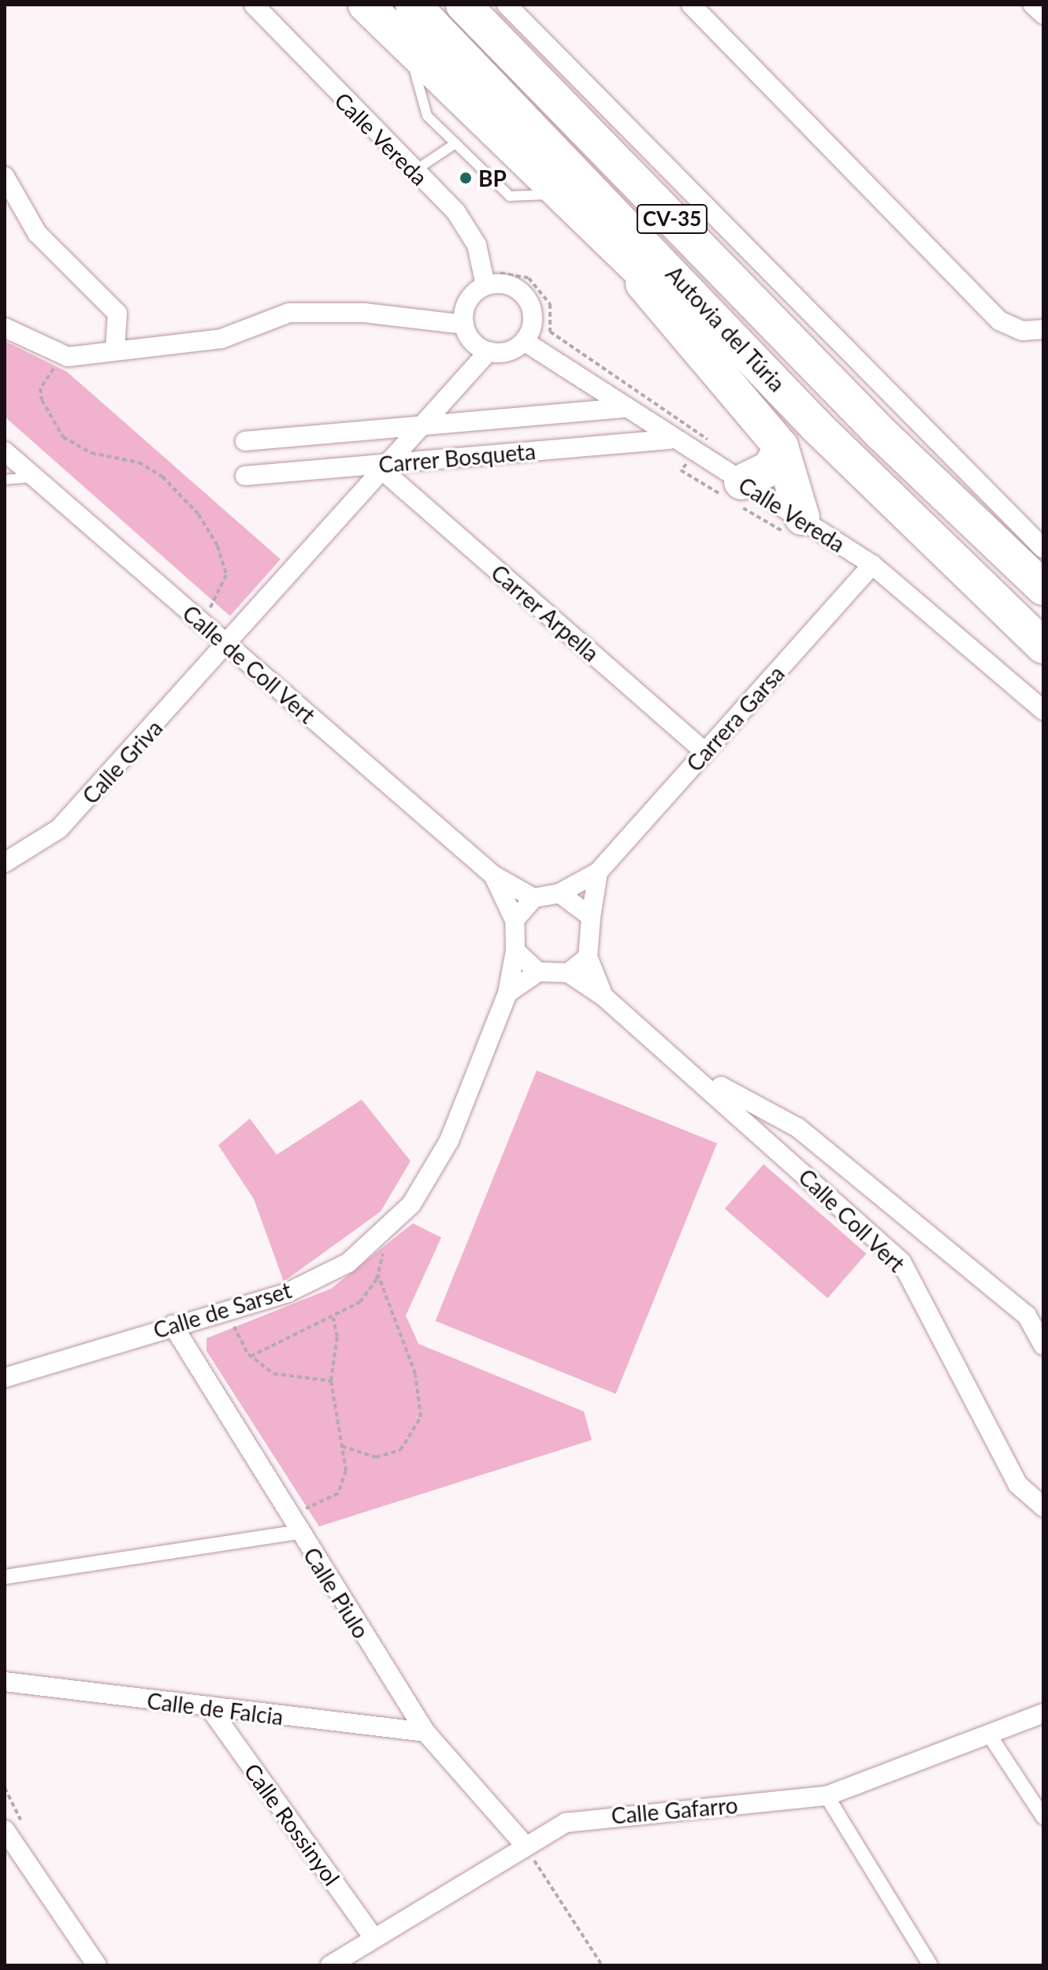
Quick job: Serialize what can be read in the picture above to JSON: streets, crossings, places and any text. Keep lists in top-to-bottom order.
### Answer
{
  "streets": {
    "highway": ["CV-35", "Autovia del Túria"],
    "street": [
      "Calle Vereda",
      "Carrer Bosqueta",
      "Carrer Arpella",
      "Calle de Coll Vert",
      "Carrera Garsa",
      "Calle Griva",
      "Calle Coll Vert",
      "Calle de Sarset",
      "Calle Piulo",
      "Calle de Falcia",
      "Calle Gafarro",
      "Calle Rossinyol"
    ]
  },
  "crossings": [
    ["Calle Vereda", "Carrer Bosqueta"],
    ["Calle Vereda", "Carrera Garsa"],
    ["Calle Vereda", "Calle Griva"],
    ["Carrer Bosqueta", "Carrer Arpella"],
    ["Carrer Bosqueta", "Calle Griva"],
    ["Carrer Arpella", "Carrera Garsa"],
    ["Carrer Arpella", "Calle Griva"],
    ["Calle de Coll Vert", "Carrera Garsa"],
    ["Calle de Coll Vert", "Calle Griva"],
    ["Calle de Coll Vert", "Calle Coll Vert"],
    ["Calle de Coll Vert", "Calle de Sarset"],
    ["Carrera Garsa", "Calle Coll Vert"],
    ["Carrera Garsa", "Calle de Sarset"],
    ["Calle Coll Vert", "Calle de Sarset"],
    ["Calle de Sarset", "Calle Piulo"],
    ["Calle Piulo", "Calle de Falcia"],
    ["Calle Piulo", "Calle Gafarro"],
    ["Calle de Falcia", "Calle Rossinyol"],
    ["Calle Gafarro", "Calle Rossinyol"]
  ],
  "places": ["BP"]
}
